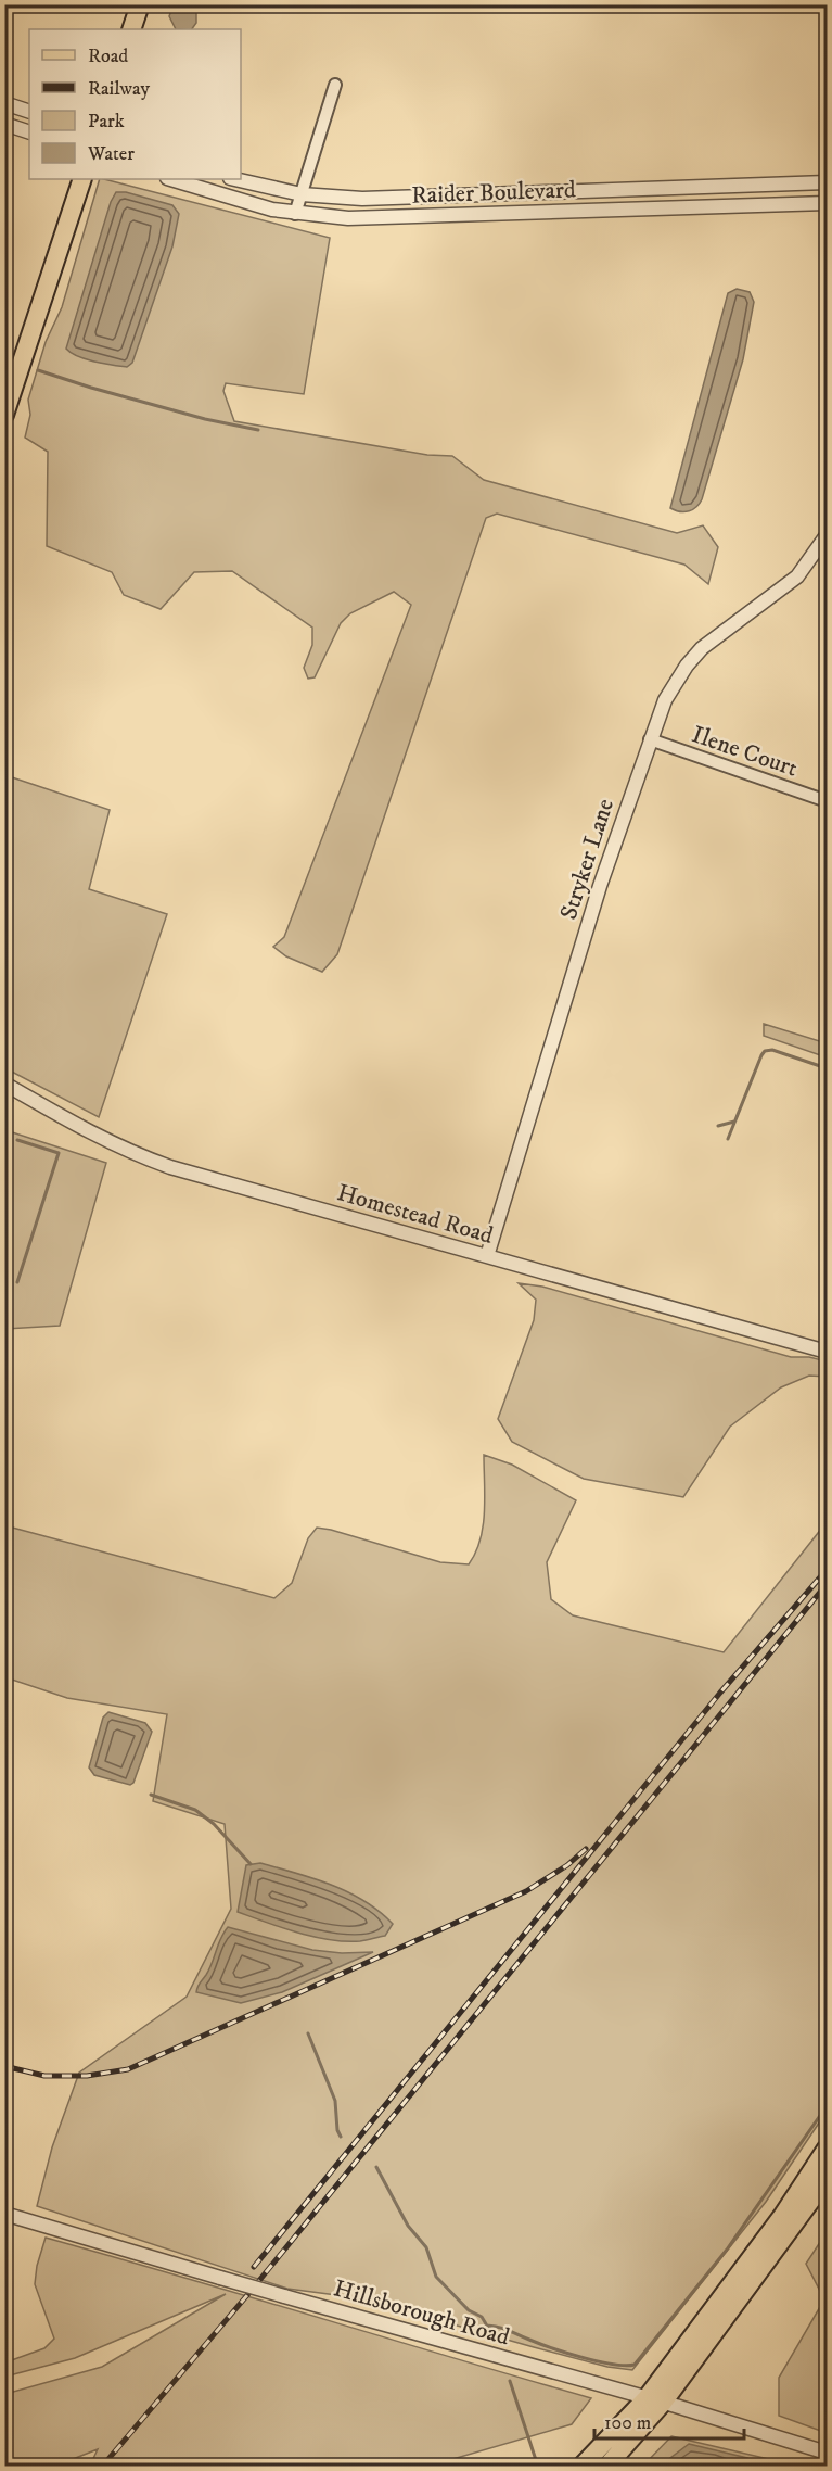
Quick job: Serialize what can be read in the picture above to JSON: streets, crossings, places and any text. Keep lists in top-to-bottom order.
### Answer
{
  "streets": {
    "street": [
      "Raider Boulevard",
      "Ilene Court",
      "Stryker Lane",
      "Homestead Road",
      "Hillsborough Road"
    ]
  },
  "crossings": [
    ["Ilene Court", "Stryker Lane"],
    ["Stryker Lane", "Homestead Road"]
  ],
  "legend": [
    "Road",
    "Railway",
    "Park",
    "Water"
  ],
  "scale_bar": "100 m"
}
